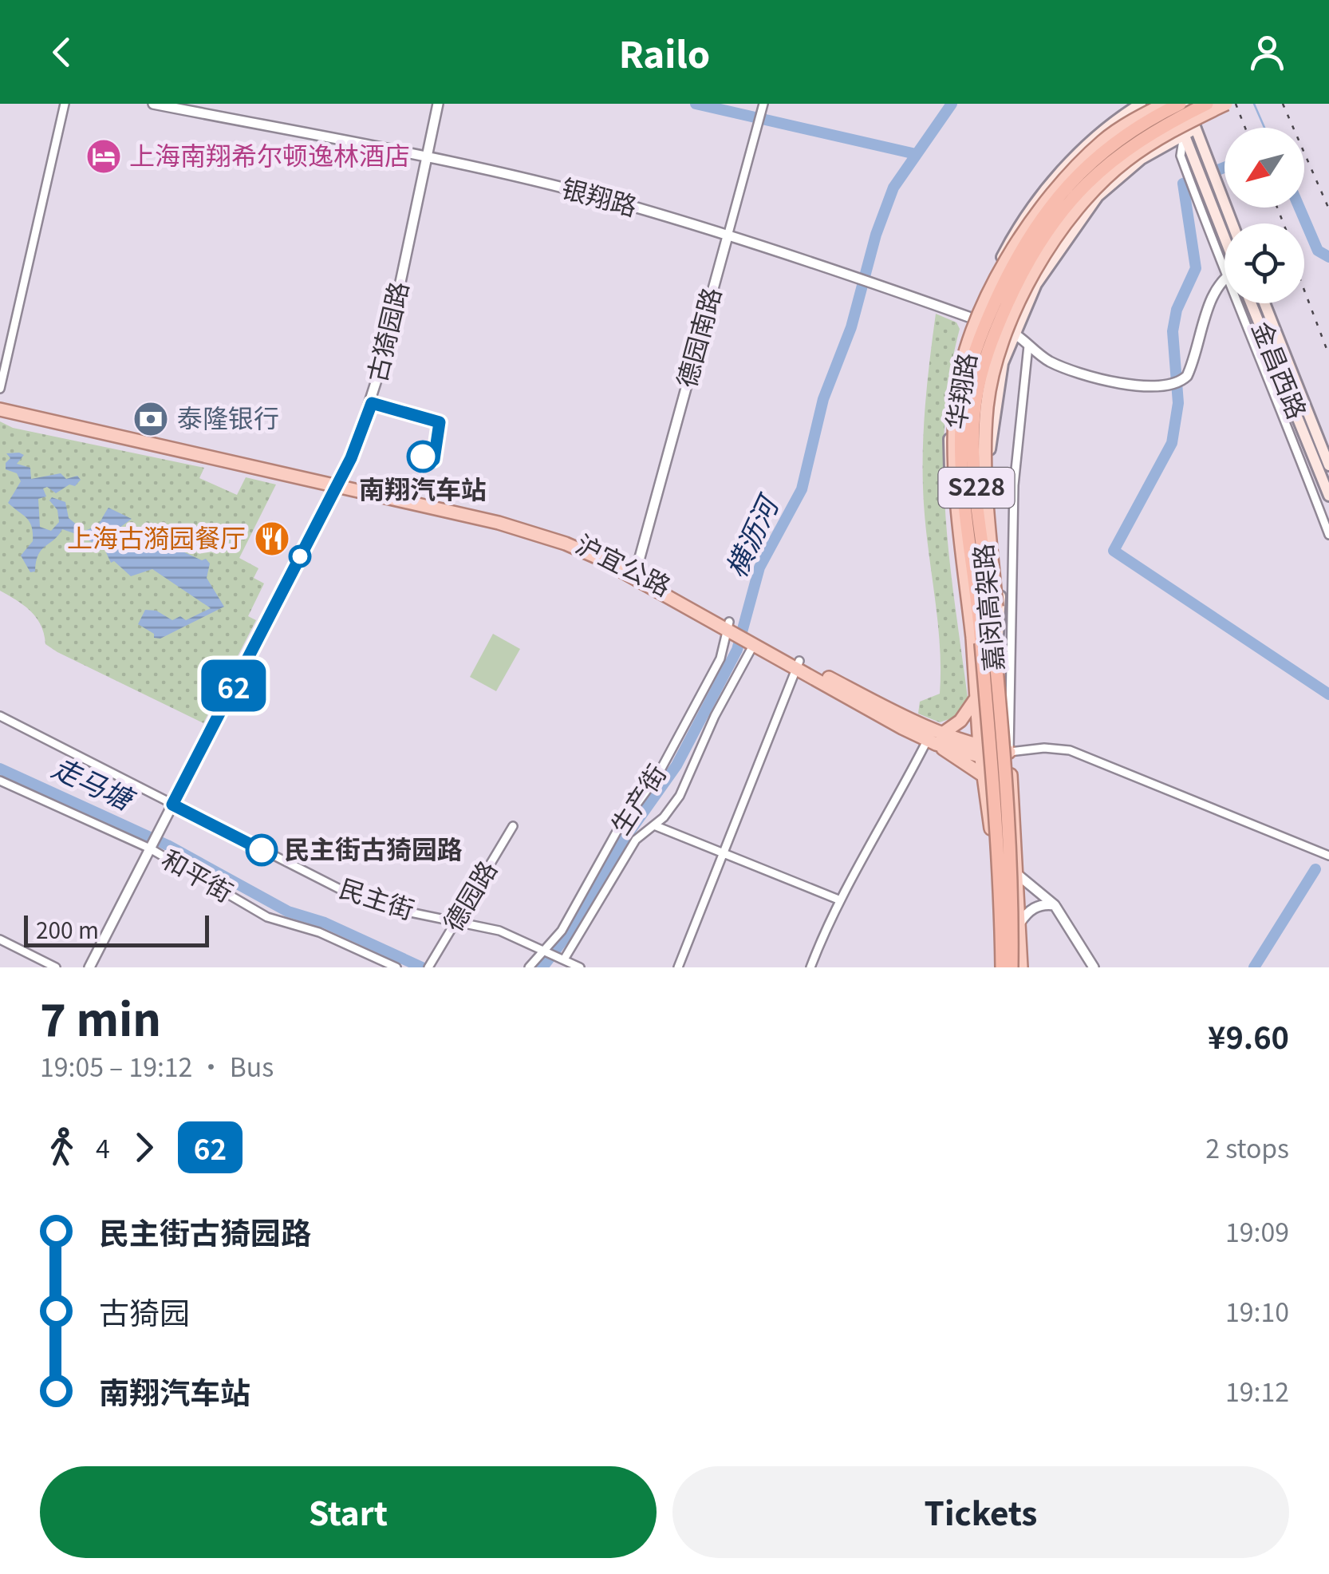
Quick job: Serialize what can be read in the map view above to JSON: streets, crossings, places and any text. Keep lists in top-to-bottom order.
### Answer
{
  "streets": {
    "highway": ["S228", "嘉闵高架路"],
    "main road": ["金昌西路", "华翔路", "沪宜公路"],
    "street": [
      "银翔路",
      "古猗园路",
      "德园南路",
      "生产街",
      "和平街",
      "德园路",
      "民主街"
    ]
  },
  "crossings": [
    ["银翔路", "古猗园路"],
    ["银翔路", "德园南路"],
    ["古猗园路", "沪宜公路"],
    ["古猗园路", "和平街"],
    ["古猗园路", "民主街"],
    ["德园南路", "沪宜公路"],
    ["华翔路", "沪宜公路"],
    ["沪宜公路", "生产街"],
    ["生产街", "民主街"],
    ["德园路", "民主街"]
  ],
  "water": ["横沥河", "走马塘"],
  "places": {
    "hotel": ["上海南翔希尔顿逸林酒店"],
    "bank": ["泰隆银行"],
    "other": ["南翔汽车站", "民主街古猗园路"],
    "restaurant": ["上海古漪园餐厅"]
  },
  "lines": ["bus line 62"],
  "scale_bar": "200 m",
  "north": "bottom left",
  "page": {
    "header": "Railo",
    "on_map": "62",
    "scale": "200 m",
    "heading": ["7 min", "19:05 – 19:12 · Bus", "¥9.60"],
    "legs": ["4", "62", "2 stops"],
    "list": [
      {
        "name": "民主街古猗园路",
        "value": "19:09"
      },
      {
        "name": "古猗园",
        "value": "19:10"
      },
      {
        "name": "南翔汽车站",
        "value": "19:12"
      }
    ],
    "buttons": ["Start", "Tickets"]
  }
}
